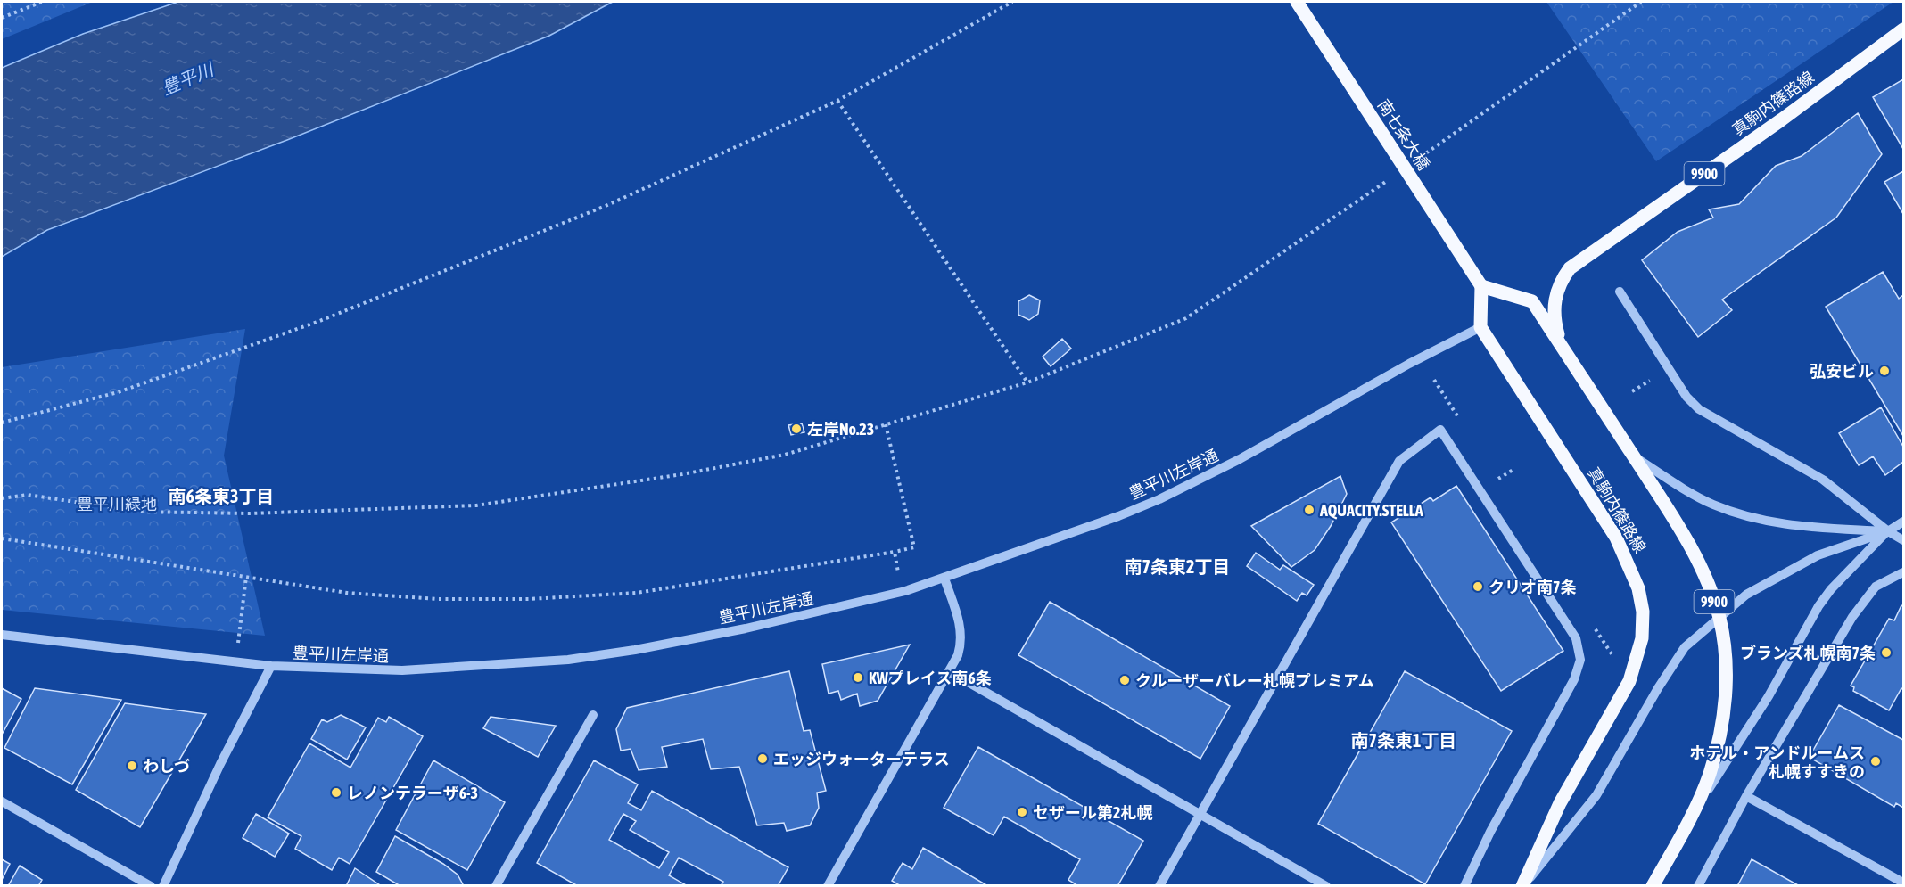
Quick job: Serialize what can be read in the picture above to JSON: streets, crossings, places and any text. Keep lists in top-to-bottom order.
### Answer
{
  "streets": {
    "main road": ["真駒内篠路線", "南七条大橋", "9900"],
    "street": ["豊平川左岸通"]
  },
  "crossings": [
    ["真駒内篠路線", "南七条大橋"],
    ["真駒内篠路線", "豊平川左岸通"]
  ],
  "districts": ["南6条東3丁目", "南7条東2丁目", "南7条東1丁目"],
  "water": ["豊平川"],
  "parks": ["豊平川緑地"],
  "places": [
    "弘安ビル",
    "左岸No.23",
    "AQUACITY.STELLA",
    "クリオ南7条",
    "ブランズ札幌南7条",
    "KWプレイス南6条",
    "クルーザーバレー札幌プレミアム",
    "エッジウォーターテラス",
    "ホテル・アンドルームス 札幌すすきの",
    "わしづ",
    "レノンテラーザ6-3",
    "セザール第2札幌"
  ]
}
